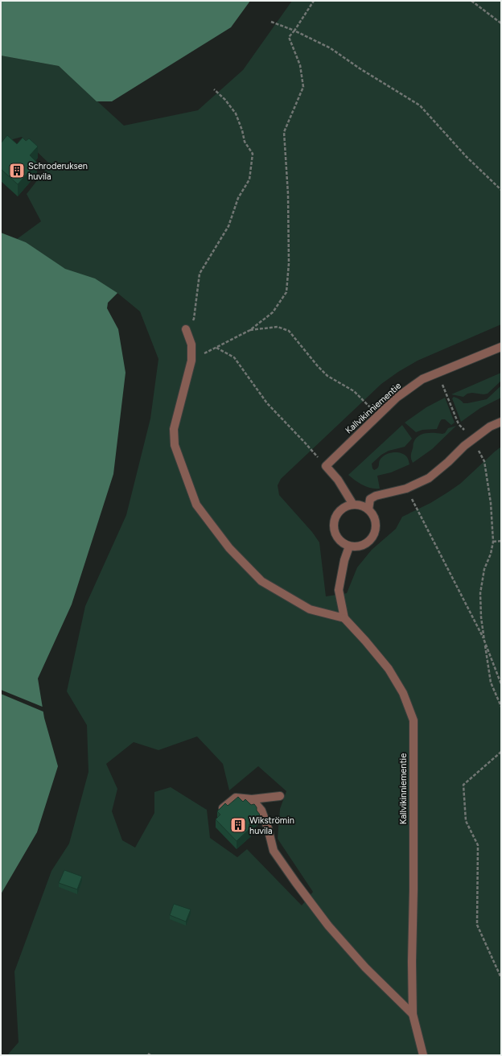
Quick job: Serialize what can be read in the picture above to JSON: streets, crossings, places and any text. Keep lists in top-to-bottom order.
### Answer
{
  "streets": {
    "street": ["Kallvikinniementie"]
  },
  "places": {
    "building": ["Schroderuksen huvila", "Wikströmin huvila"]
  }
}
